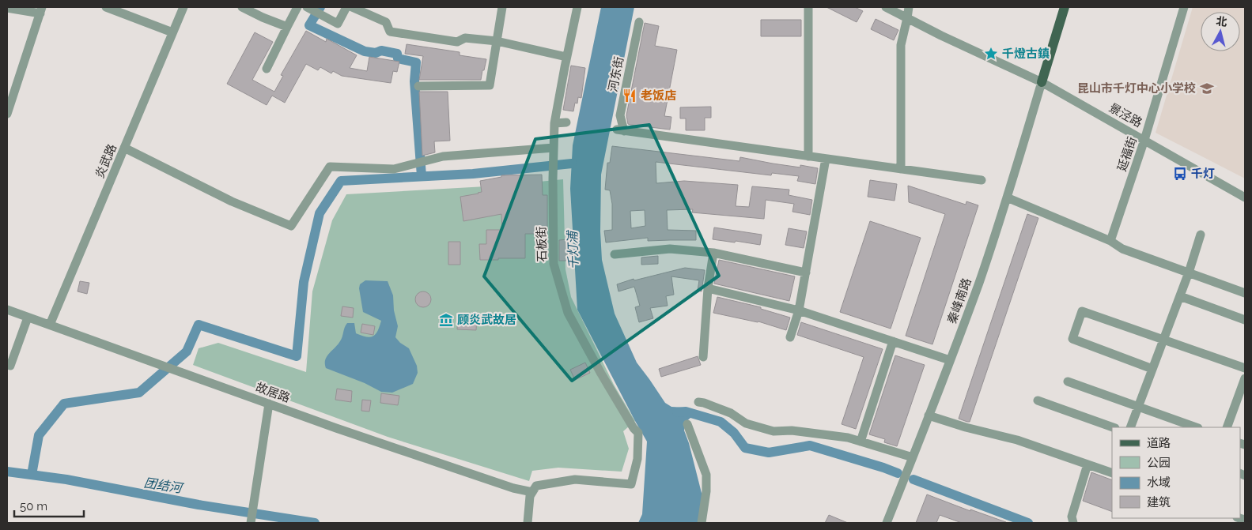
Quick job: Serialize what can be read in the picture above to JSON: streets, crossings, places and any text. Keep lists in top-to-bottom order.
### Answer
{
  "streets": {
    "street": [
      "河东街",
      "景泾路",
      "延福街",
      "炎武路",
      "石板街",
      "秦峰南路",
      "故居路"
    ]
  },
  "crossings": [
    ["景泾路", "延福街"],
    ["景泾路", "秦峰南路"],
    ["炎武路", "故居路"],
    ["石板街", "故居路"]
  ],
  "water": ["千灯浦", "团结河"],
  "places": {
    "place": ["千燈古鎮"],
    "school or university": ["昆山市千灯中心小学校"],
    "restaurant": ["老饭店"],
    "bus stop": ["千灯"],
    "museum": ["顾炎武故居"]
  },
  "legend": [
    "道路",
    "公园",
    "水域",
    "建筑"
  ],
  "scale_bar": "50 m",
  "north": "top"
}
